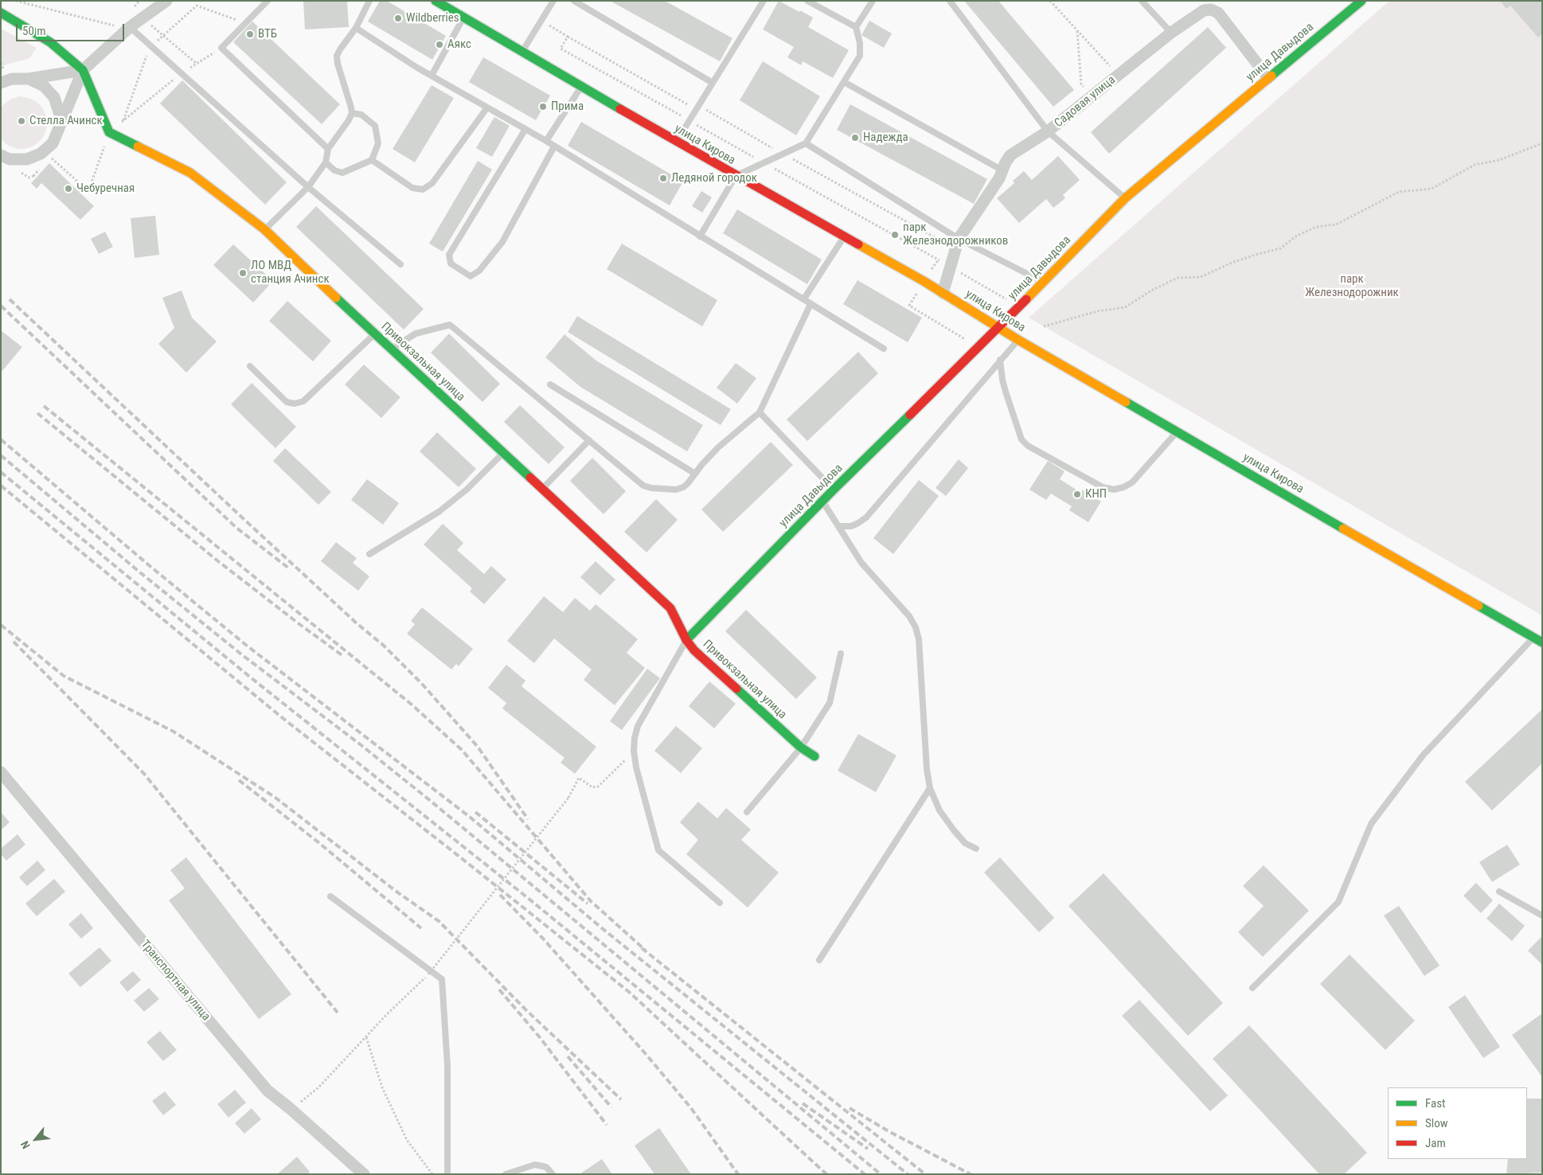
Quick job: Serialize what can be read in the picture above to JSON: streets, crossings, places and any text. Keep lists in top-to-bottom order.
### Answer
{
  "streets": {
    "street": [
      "улица Давыдова",
      "Садовая улица",
      "улица Кирова",
      "Привокзальная улица",
      "Транспортная улица"
    ]
  },
  "crossings": [
    ["улица Давыдова", "Садовая улица"],
    ["улица Давыдова", "улица Кирова"],
    ["улица Давыдова", "Привокзальная улица"],
    ["Садовая улица", "улица Кирова"]
  ],
  "parks": ["парк Железнодорожник"],
  "places": [
    "Wildberries",
    "ВТБ",
    "Аякс",
    "Прима",
    "Стелла Ачинск",
    "Надежда",
    "Ледяной городок",
    "Чебуречная",
    "парк Железнодорожников",
    "ЛО МВД станция Ачинск",
    "КНП"
  ],
  "legend": ["Fast", "Slow", "Jam"],
  "scale_bar": "50 m",
  "north": "bottom left"
}
